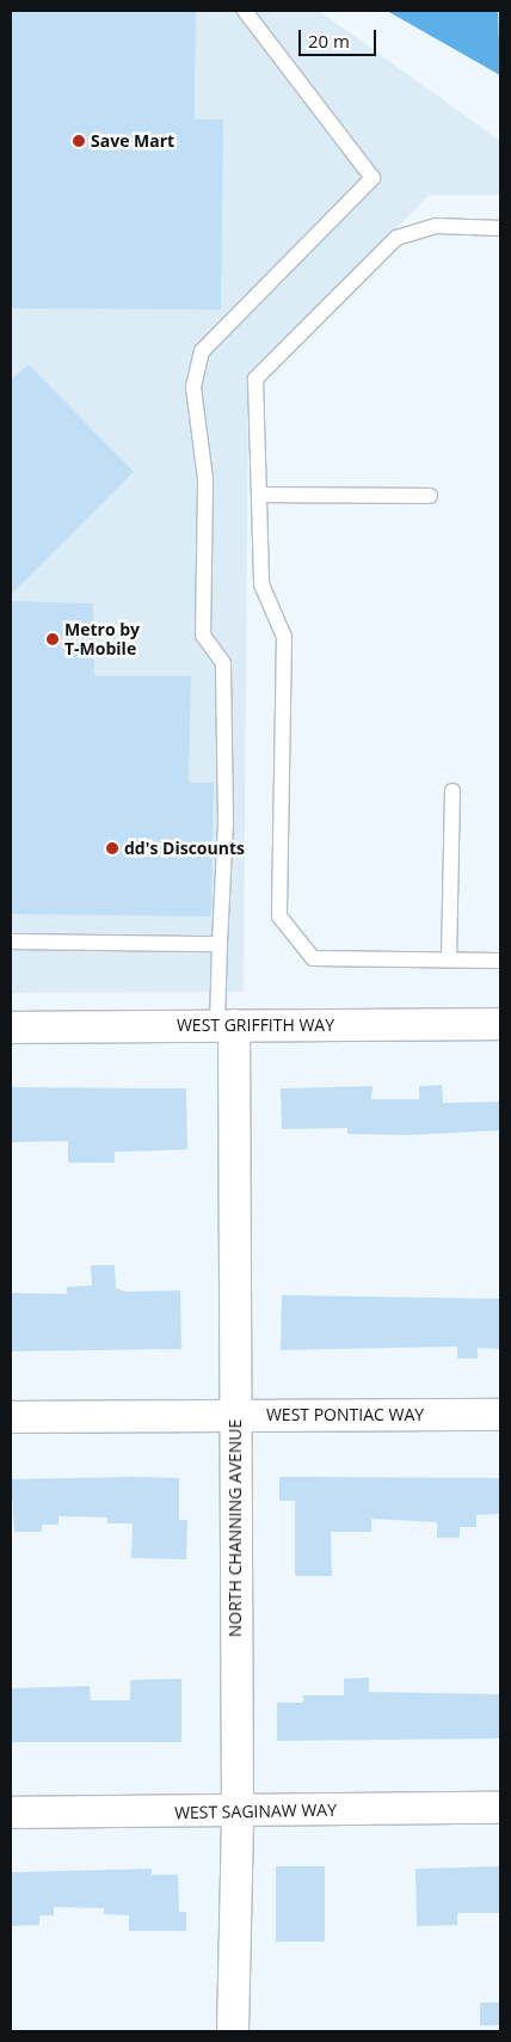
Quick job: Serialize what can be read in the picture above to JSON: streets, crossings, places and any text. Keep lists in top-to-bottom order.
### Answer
{
  "streets": {
    "street": [
      "WEST GRIFFITH WAY",
      "WEST PONTIAC WAY",
      "NORTH CHANNING AVENUE",
      "WEST SAGINAW WAY"
    ]
  },
  "crossings": [
    ["WEST GRIFFITH WAY", "NORTH CHANNING AVENUE"],
    ["WEST PONTIAC WAY", "NORTH CHANNING AVENUE"],
    ["NORTH CHANNING AVENUE", "WEST SAGINAW WAY"]
  ],
  "places": ["Save Mart", "Metro by T-Mobile", "dd's Discounts"],
  "scale_bar": "20 m"
}
